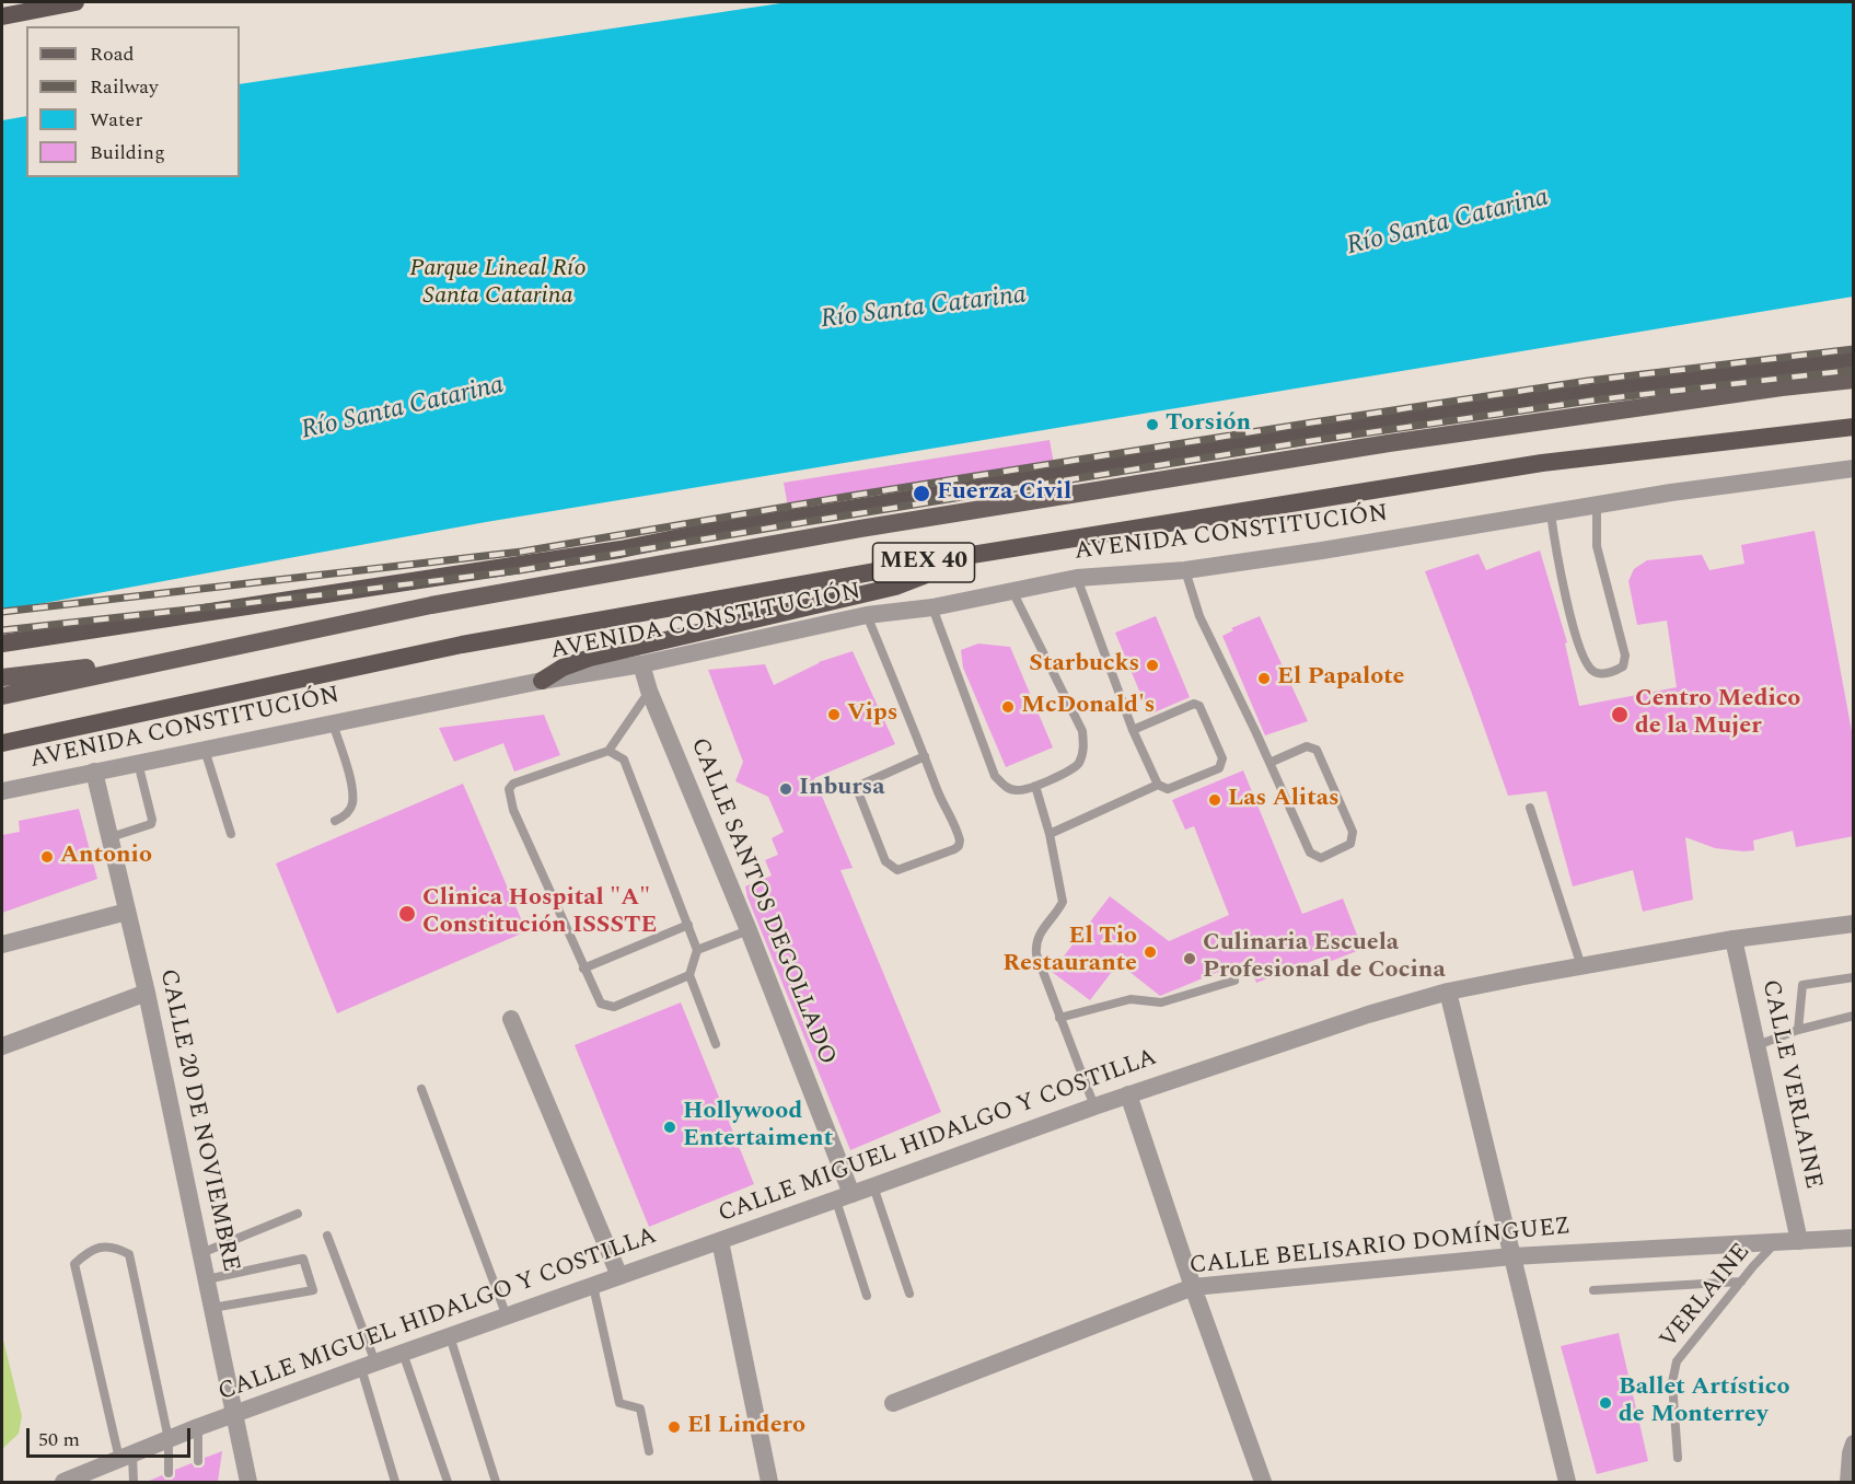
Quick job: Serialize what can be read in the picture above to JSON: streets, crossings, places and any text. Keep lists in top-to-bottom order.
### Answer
{
  "streets": {
    "highway": ["AVENIDA CONSTITUCIÓN", "MEX 40"],
    "street": [
      "CALLE SANTOS DEGOLLADO",
      "CALLE VERLAINE",
      "CALLE 20 DE NOVIEMBRE",
      "CALLE MIGUEL HIDALGO Y COSTILLA",
      "CALLE BELISARIO DOMÍNGUEZ"
    ],
    "lane": ["VERLAINE"]
  },
  "crossings": [
    ["AVENIDA CONSTITUCIÓN", "CALLE SANTOS DEGOLLADO"],
    ["AVENIDA CONSTITUCIÓN", "CALLE 20 DE NOVIEMBRE"],
    ["CALLE SANTOS DEGOLLADO", "CALLE MIGUEL HIDALGO Y COSTILLA"],
    ["CALLE VERLAINE", "CALLE MIGUEL HIDALGO Y COSTILLA"],
    ["CALLE VERLAINE", "CALLE BELISARIO DOMÍNGUEZ"],
    ["CALLE 20 DE NOVIEMBRE", "CALLE MIGUEL HIDALGO Y COSTILLA"],
    ["CALLE BELISARIO DOMÍNGUEZ", "VERLAINE"]
  ],
  "water": ["Río Santa Catarina"],
  "parks": ["Parque Lineal Río Santa Catarina"],
  "places": [
    "Torsión",
    "Fuerza Civil",
    "Starbucks",
    "El Papalote",
    "McDonald's",
    "Vips",
    "Centro Medico de la Mujer",
    "Inbursa",
    "Las Alitas",
    "Antonio",
    "Clinica Hospital \"A\" Constitución ISSSTE",
    "El Tio Restaurante",
    "Culinaria Escuela Profesional de Cocina",
    "Hollywood Entertaiment",
    "Ballet Artístico de Monterrey",
    "El Lindero"
  ],
  "legend": [
    "Road",
    "Railway",
    "Water",
    "Building"
  ],
  "scale_bar": "50 m"
}
